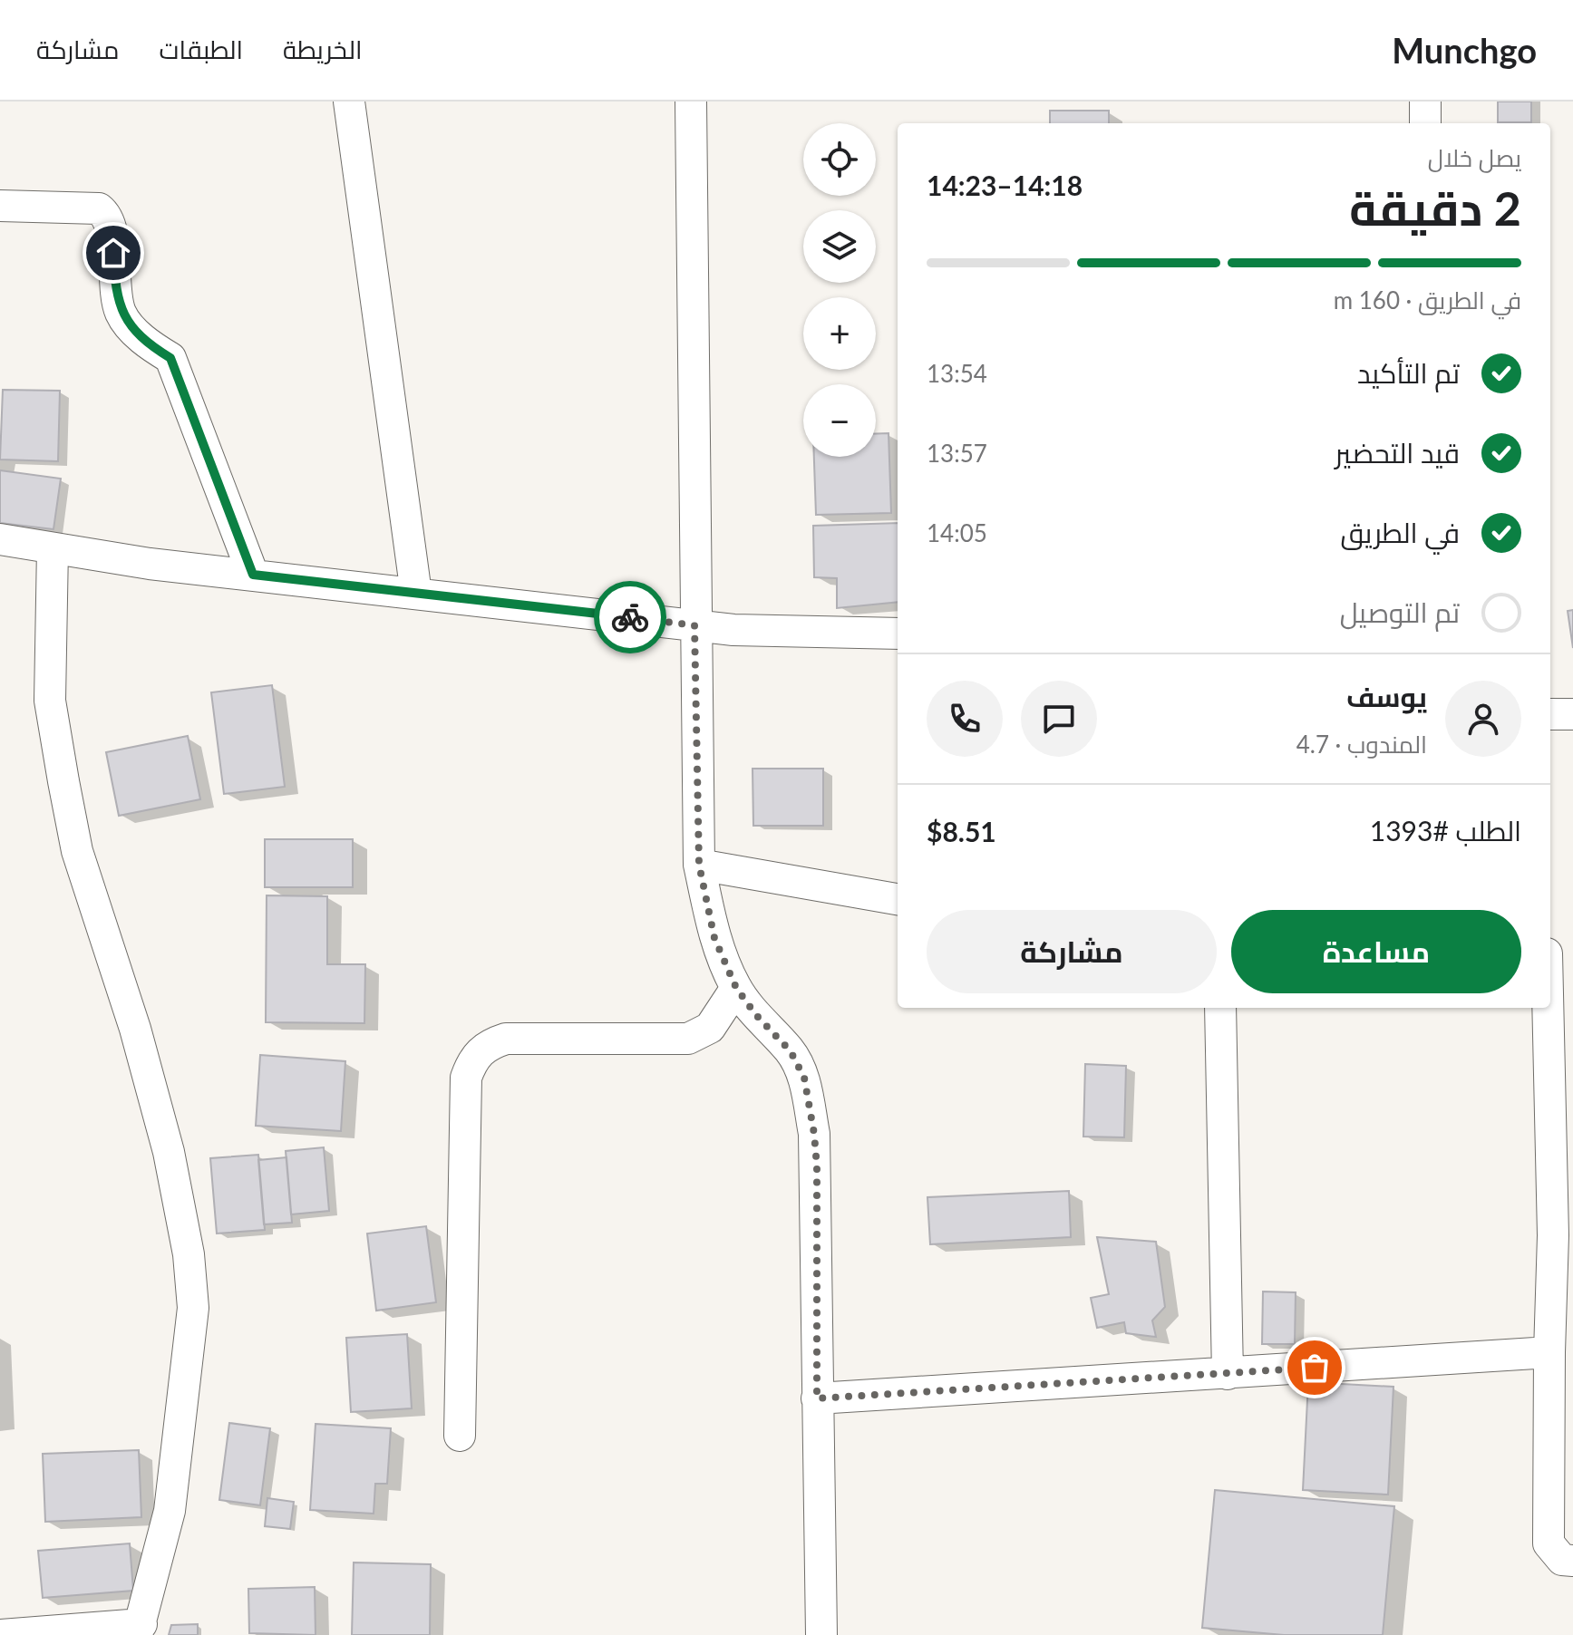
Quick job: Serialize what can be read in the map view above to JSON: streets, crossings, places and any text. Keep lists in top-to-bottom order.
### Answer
{
  "page": {
    "header": "Munchgo",
    "nav": ["الخريطة", "الطبقات", "مشاركة"],
    "map_buttons": ["+", "−"],
    "heading": ["2 دقيقة", "يصل خلال", "14:18–14:23"],
    "panel": [
      "يوسف",
      "المندوب · 4.7",
      "الطلب #1393",
      "$8.51"
    ],
    "bar": "في الطريق · 160 m",
    "list": [
      ["تم التأكيد", "13:54"],
      ["قيد التحضير", "13:57"],
      ["في الطريق", "14:05"],
      "تم التوصيل"
    ],
    "buttons": ["مساعدة", "مشاركة"]
  }
}
